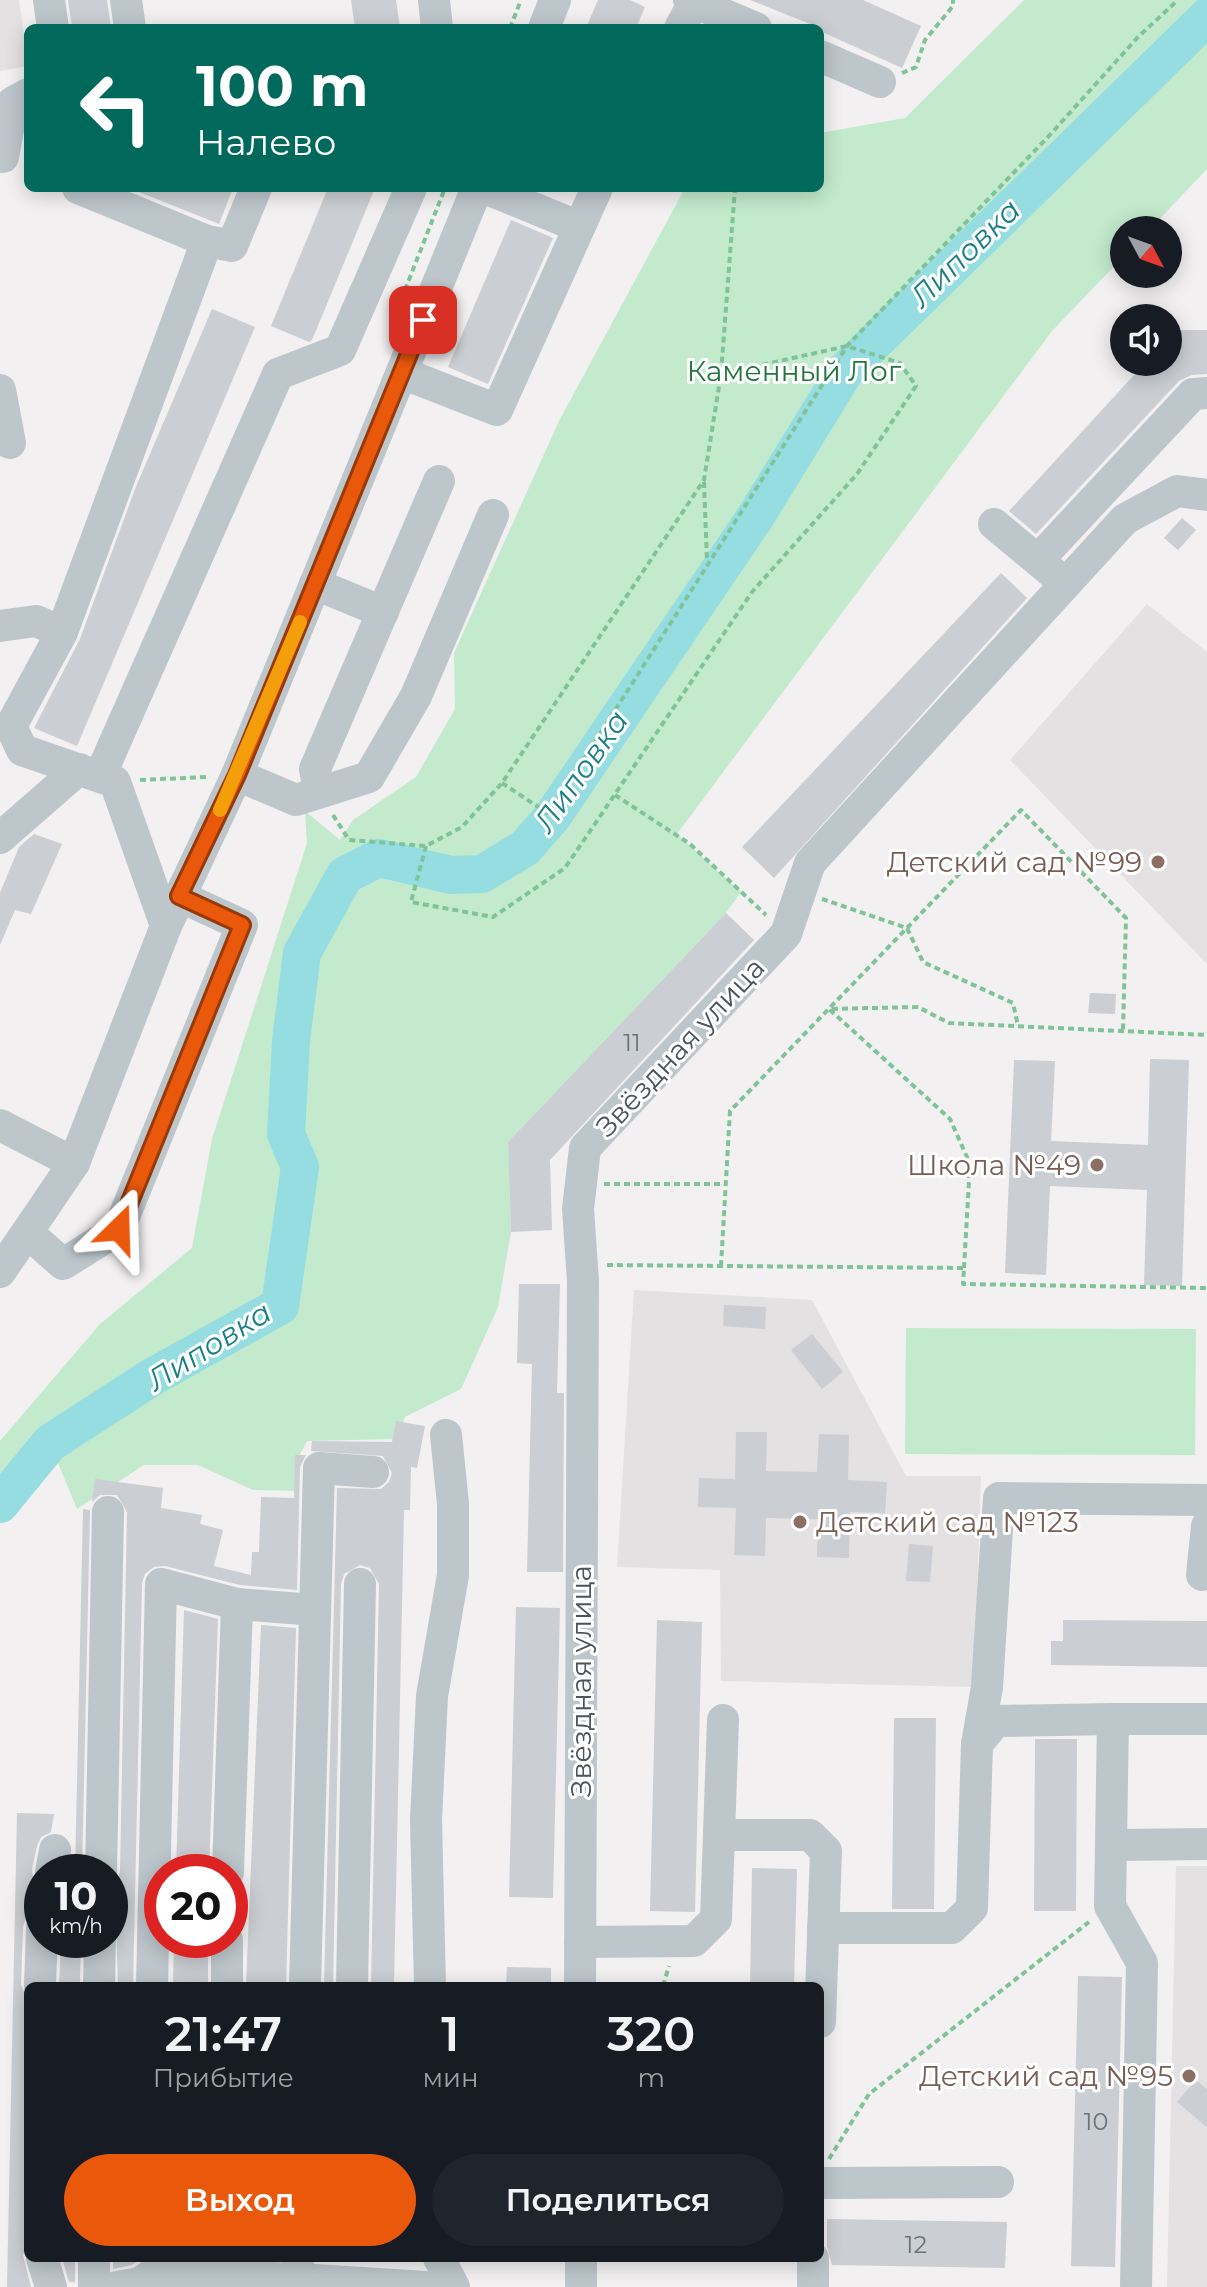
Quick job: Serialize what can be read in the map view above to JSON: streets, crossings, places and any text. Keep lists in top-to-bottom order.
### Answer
{
  "streets": {
    "street": ["Звёздная улица"]
  },
  "water": ["Липовка"],
  "parks": ["Каменный Лог"],
  "places": [
    "Детский сад №99",
    "Школа №49",
    "Детский сад №123",
    "Детский сад №95"
  ],
  "house_numbers": ["11", "10", "12"],
  "north": "bottom right",
  "page": {
    "turn": ["100 m", "Налево"],
    "speed": "10 km/h",
    "limit": "20",
    "eta": [
      "21:47",
      "Прибытие",
      "1",
      "мин",
      "320",
      "m"
    ],
    "buttons": ["Выход", "Поделиться"]
  }
}
